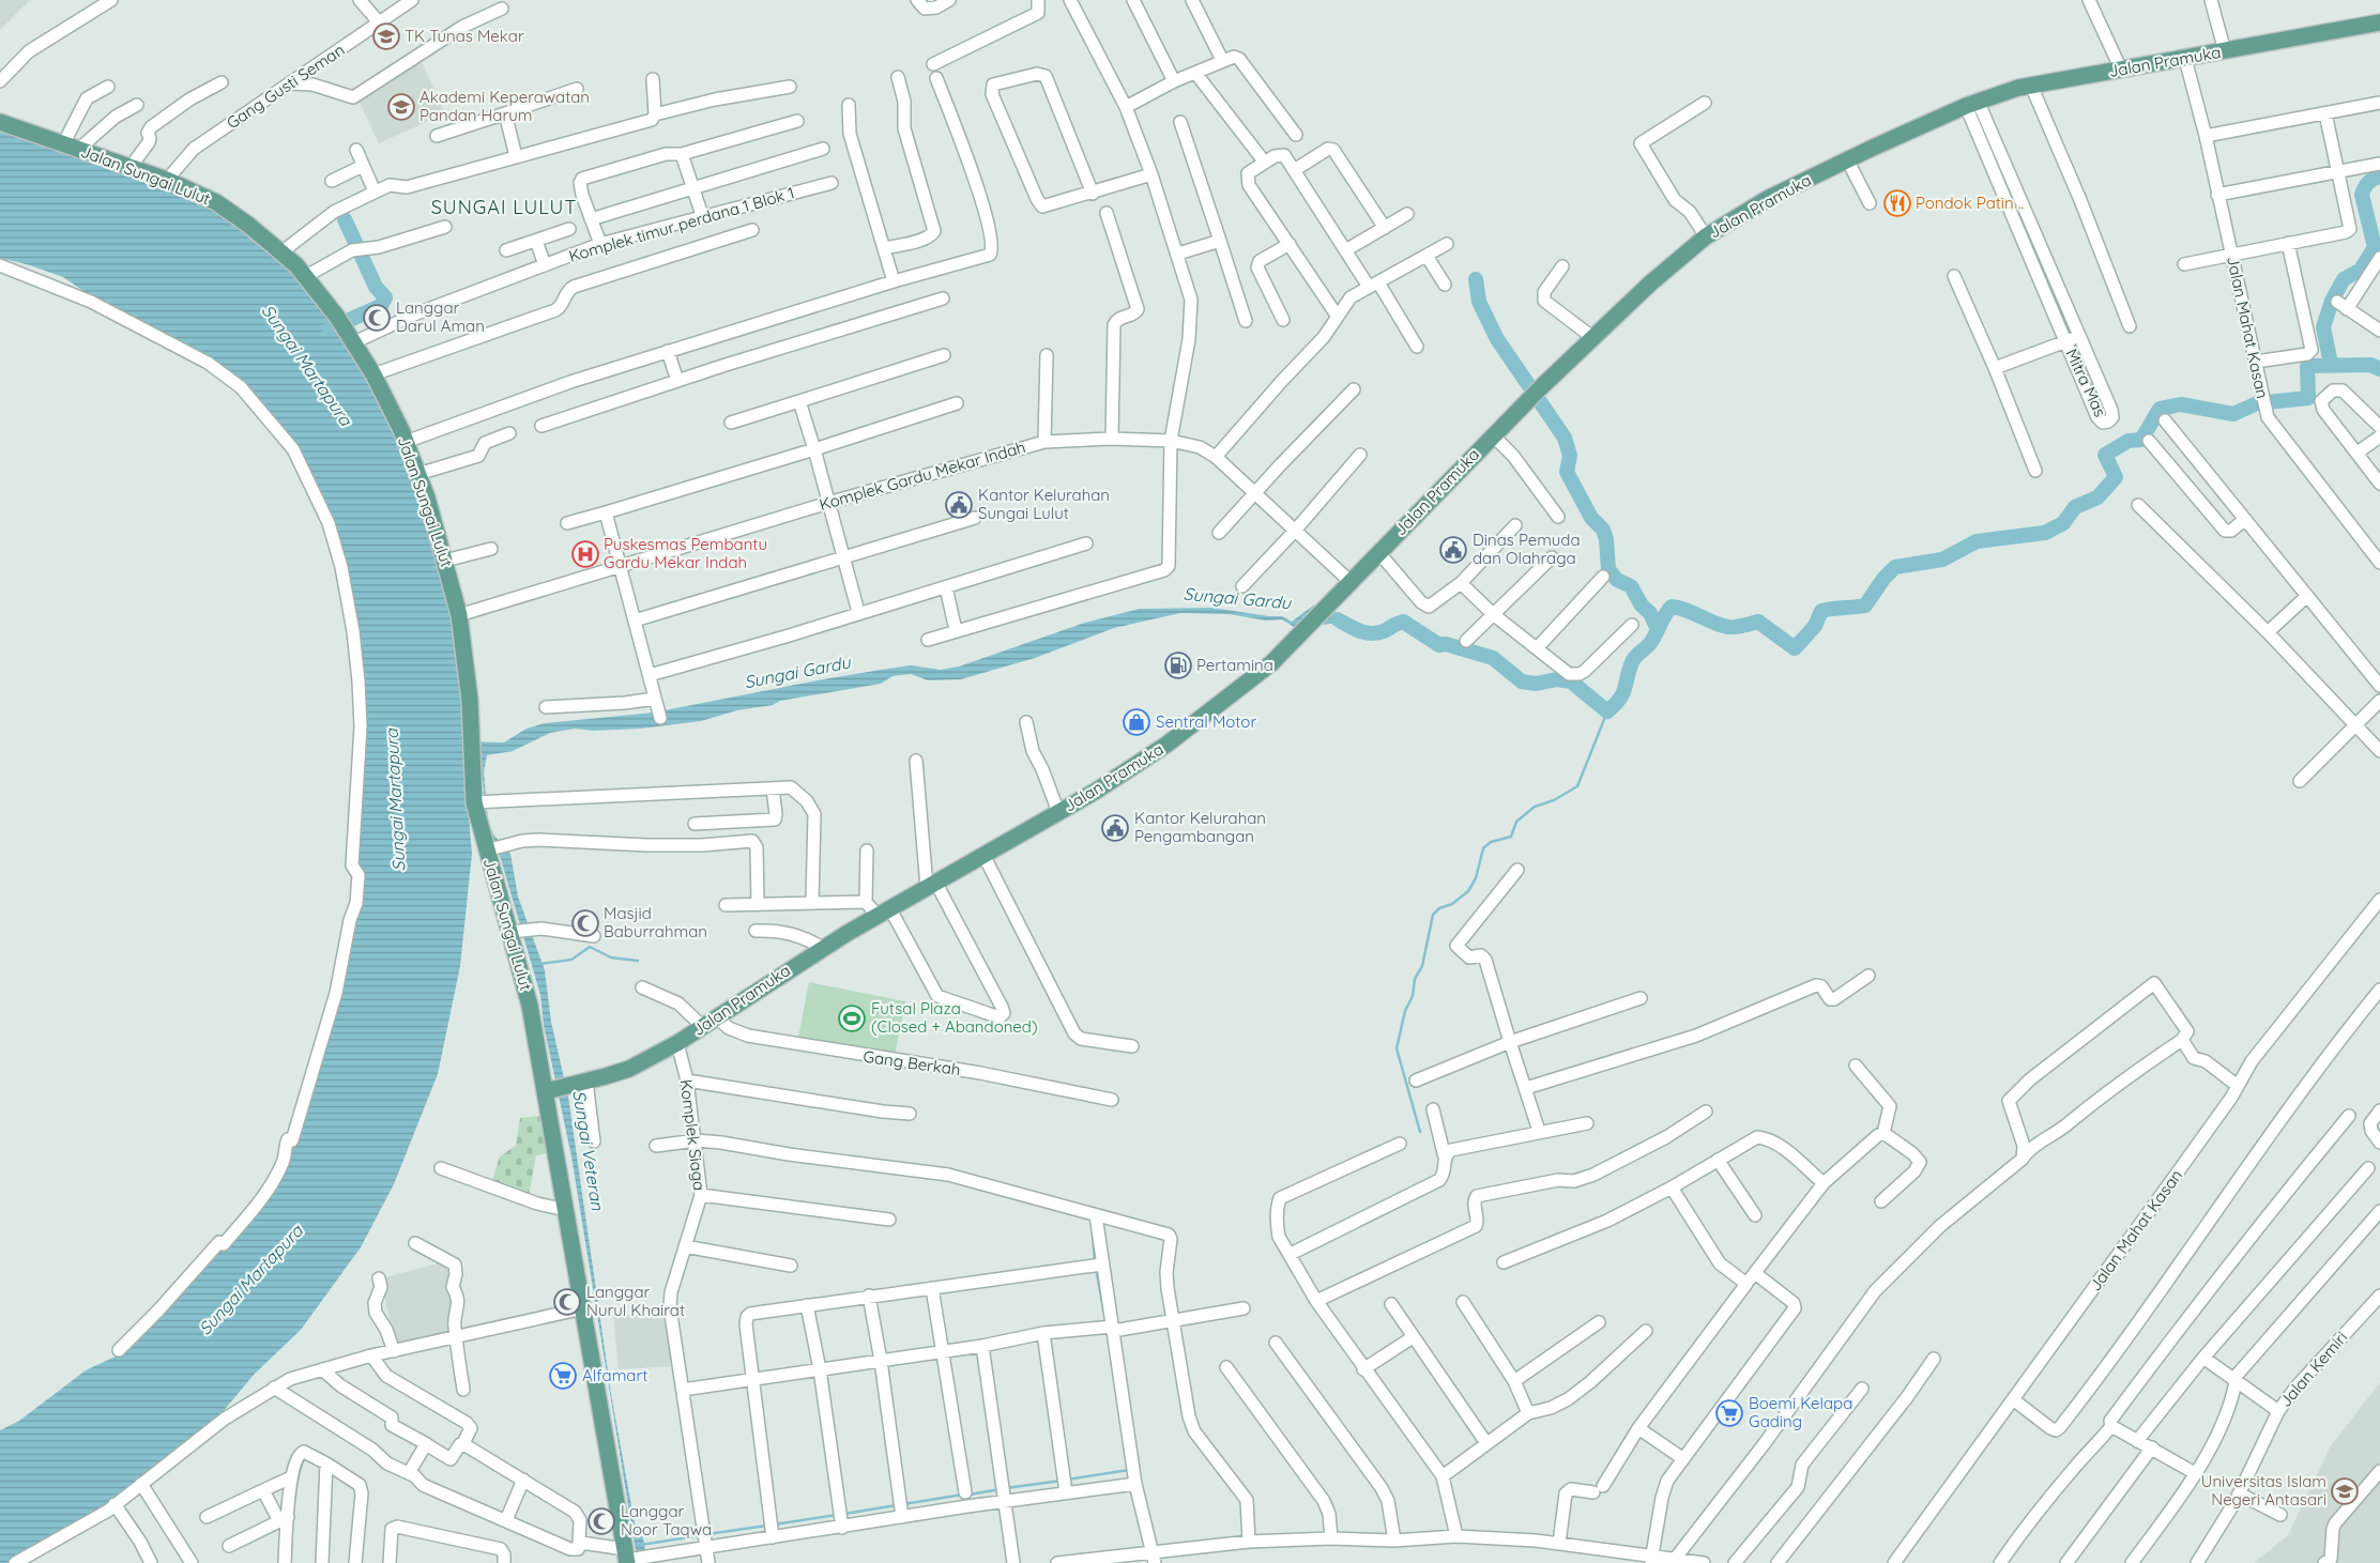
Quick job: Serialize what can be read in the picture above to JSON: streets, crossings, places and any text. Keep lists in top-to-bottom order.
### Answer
{
  "streets": {
    "main road": ["Jalan Pramuka", "Jalan Sungai Lulut"],
    "street": [
      "Gang Gusti Seman",
      "Komplek timur perdana 1 Blok 1",
      "Jalan Mahat Kasan",
      "Mitra Mas",
      "Komplek Gardu Mekar Indah",
      "Gang Berkah",
      "Komplek Siaga",
      "Jalan Kemiri"
    ]
  },
  "crossings": [
    ["Jalan Pramuka", "Jalan Sungai Lulut"],
    ["Jalan Pramuka", "Jalan Mahat Kasan"],
    ["Jalan Pramuka", "Mitra Mas"],
    ["Jalan Pramuka", "Komplek Gardu Mekar Indah"],
    ["Jalan Pramuka", "Gang Berkah"],
    ["Jalan Pramuka", "Komplek Siaga"],
    ["Gang Gusti Seman", "Jalan Sungai Lulut"],
    ["Jalan Sungai Lulut", "Komplek timur perdana 1 Blok 1"],
    ["Jalan Sungai Lulut", "Komplek Gardu Mekar Indah"]
  ],
  "districts": ["SUNGAI LULUT"],
  "water": ["Sungai Martapura", "Sungai Gardu", "Sungai Veteran"],
  "places": {
    "school or university": ["TK Tunas Mekar", "Akademi Keperawatan Pandan Harum", "Universitas Islam Negeri Antasari"],
    "restaurant": ["Pondok Patin .."],
    "mosque": [
      "Langgar Darul Aman",
      "Masjid Baburrahman",
      "Langgar Nurul Khairat",
      "Langgar Noor Taqwa"
    ],
    "public building": ["Kantor Kelurahan Sungai Lulut", "Dinas Pemuda dan Olahraga", "Kantor Kelurahan Pengambangan"],
    "hospital": ["Puskesmas Pembantu Gardu Mekar Indah"],
    "fuel station": ["Pertamina"],
    "shop": ["Sentral Motor"],
    "sports": ["Futsal Plaza (Closed + Abandoned)"],
    "supermarket": ["Alfamart", "Boemi Kelapa Gading"]
  }
}
